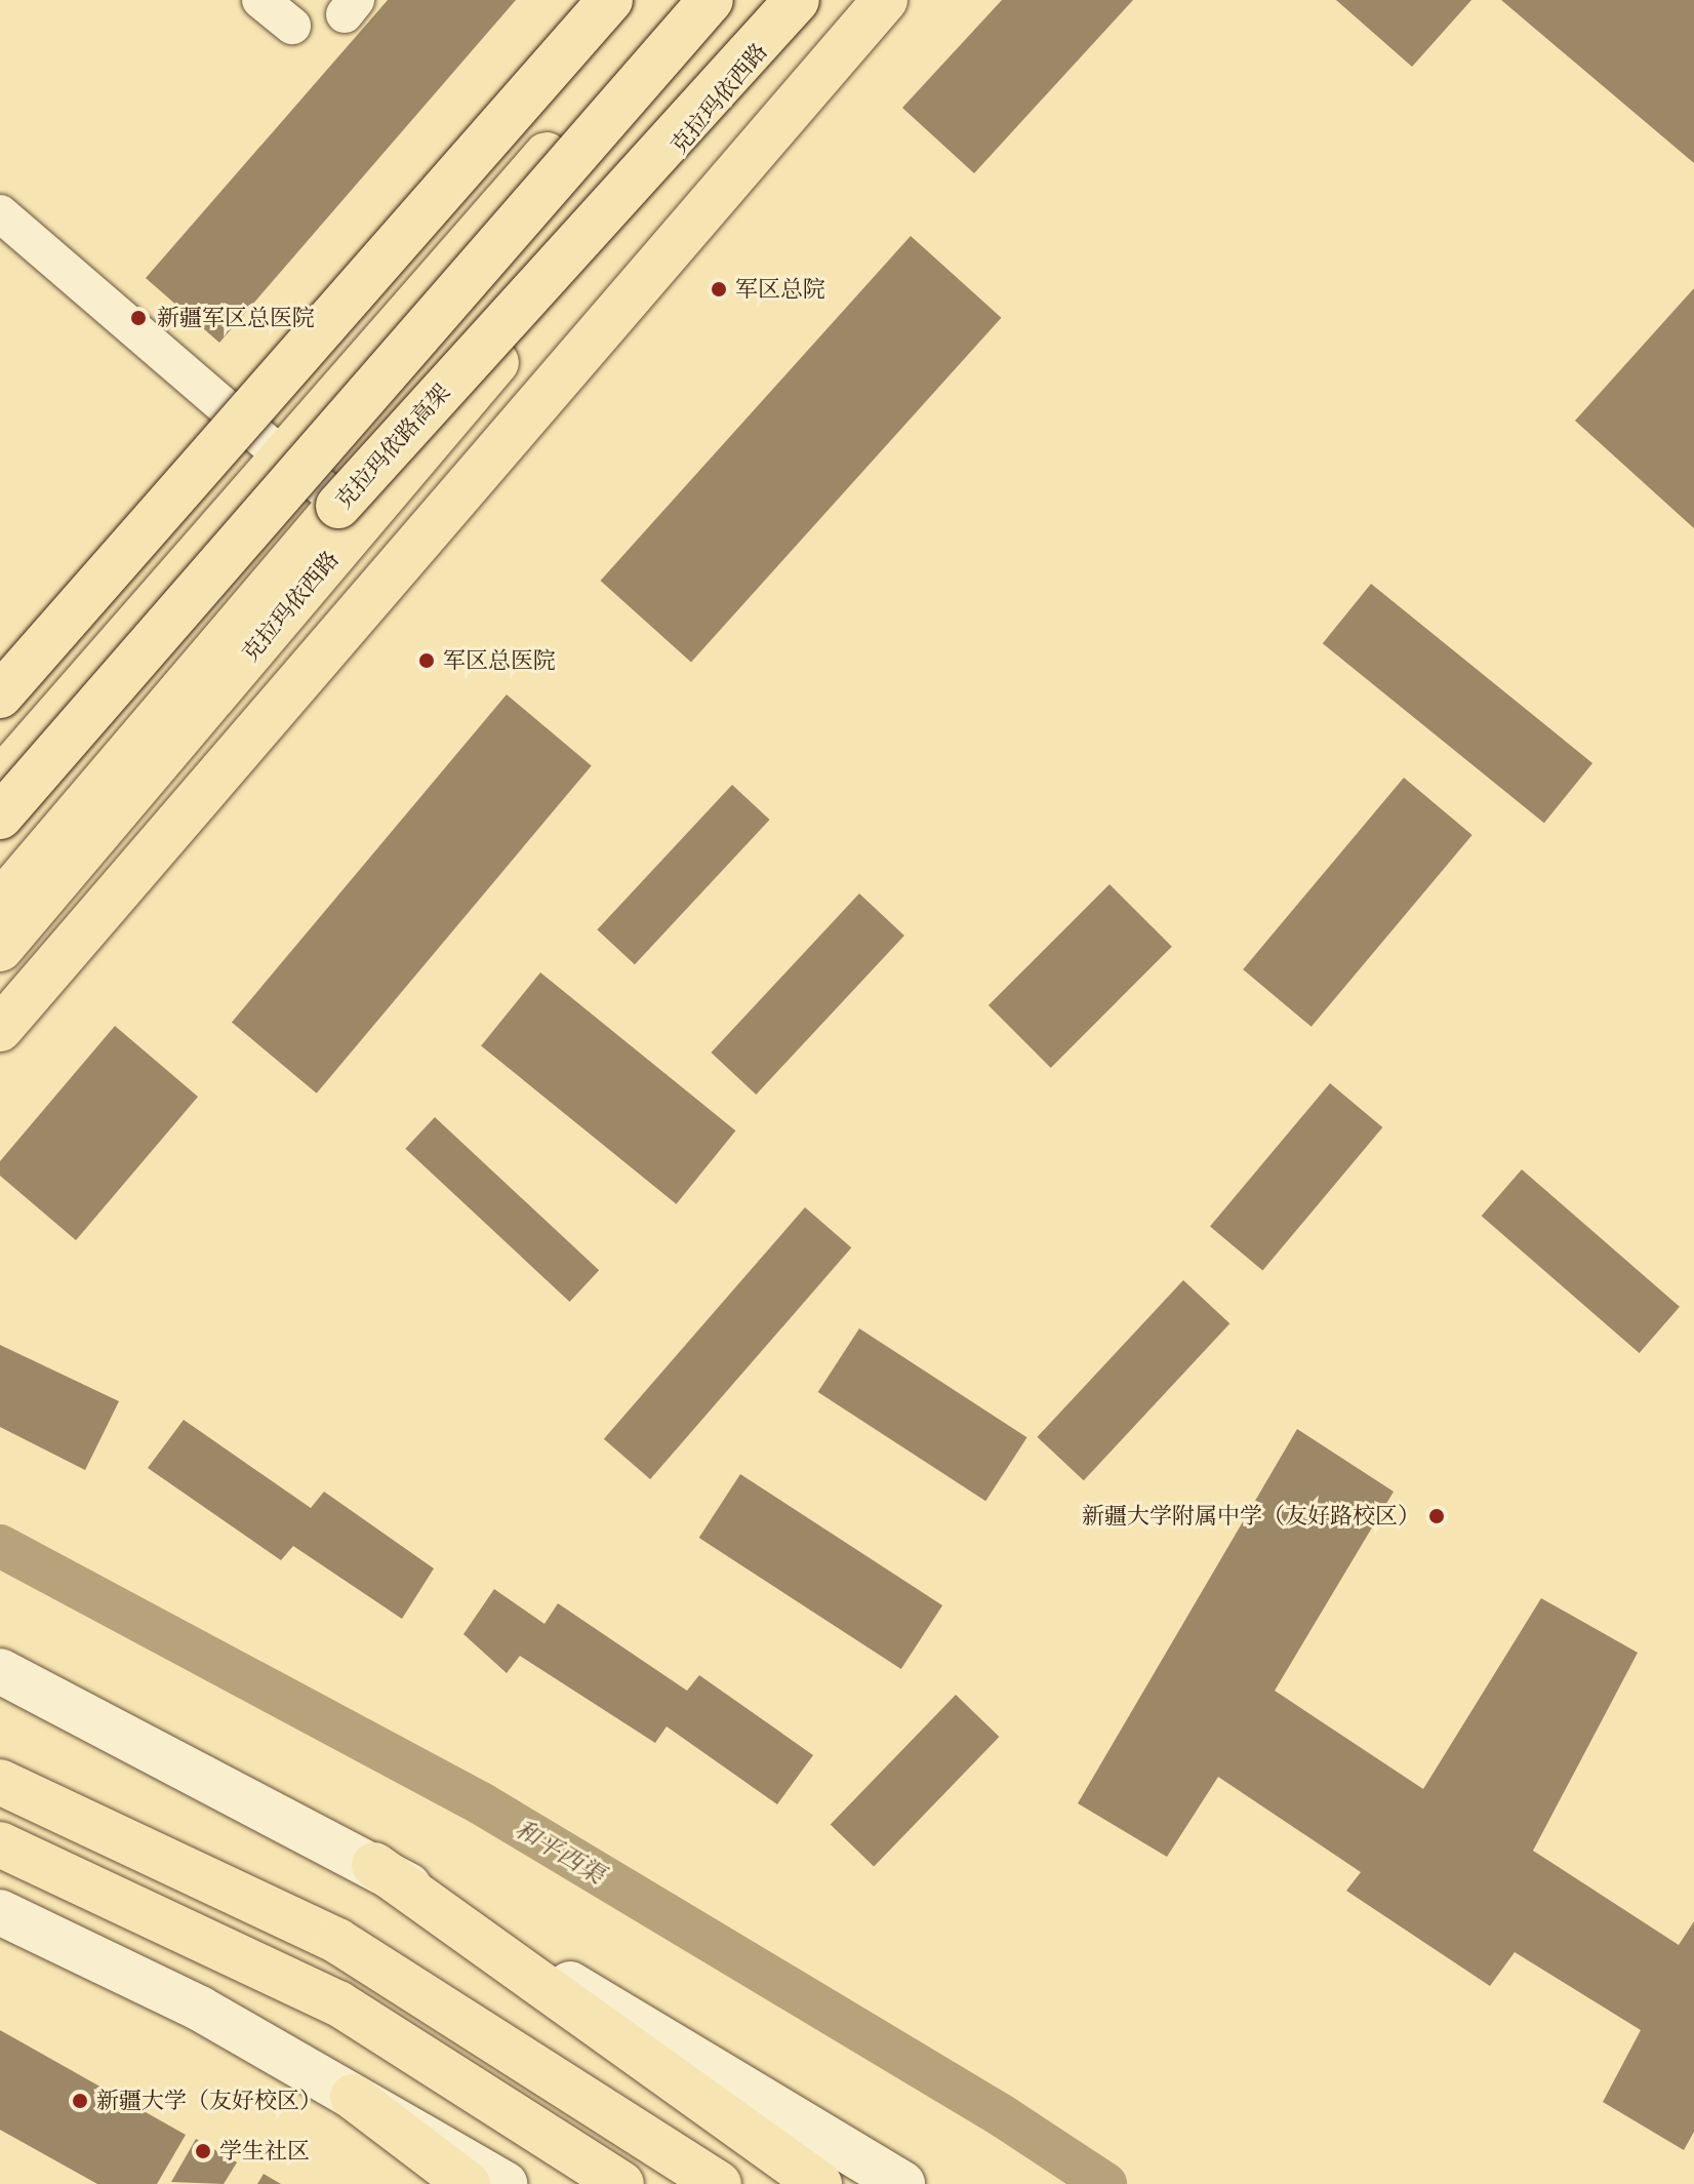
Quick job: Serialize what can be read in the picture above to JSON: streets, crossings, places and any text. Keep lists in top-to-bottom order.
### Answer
{
  "streets": {
    "main road": ["克拉玛依西路", "克拉玛依路高架"]
  },
  "crossings": [
    ["克拉玛依西路", "克拉玛依路高架"]
  ],
  "water": ["和平西渠"],
  "places": [
    "军区总院",
    "新疆军区总医院",
    "军区总医院",
    "新疆大学附属中学（友好路校区）",
    "新疆大学（友好校区）",
    "学生社区"
  ]
}
